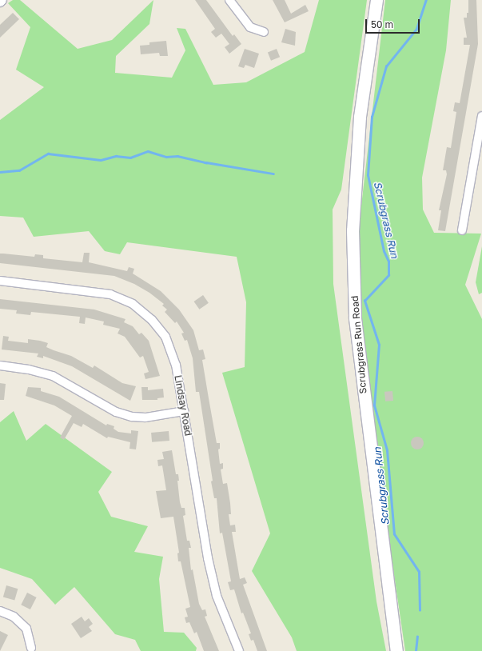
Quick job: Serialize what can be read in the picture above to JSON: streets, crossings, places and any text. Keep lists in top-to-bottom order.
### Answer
{
  "streets": {
    "street": ["Scrubgrass Run Road", "Lindsay Road"]
  },
  "water": ["Scrubgrass Run"],
  "scale_bar": "50 m"
}
